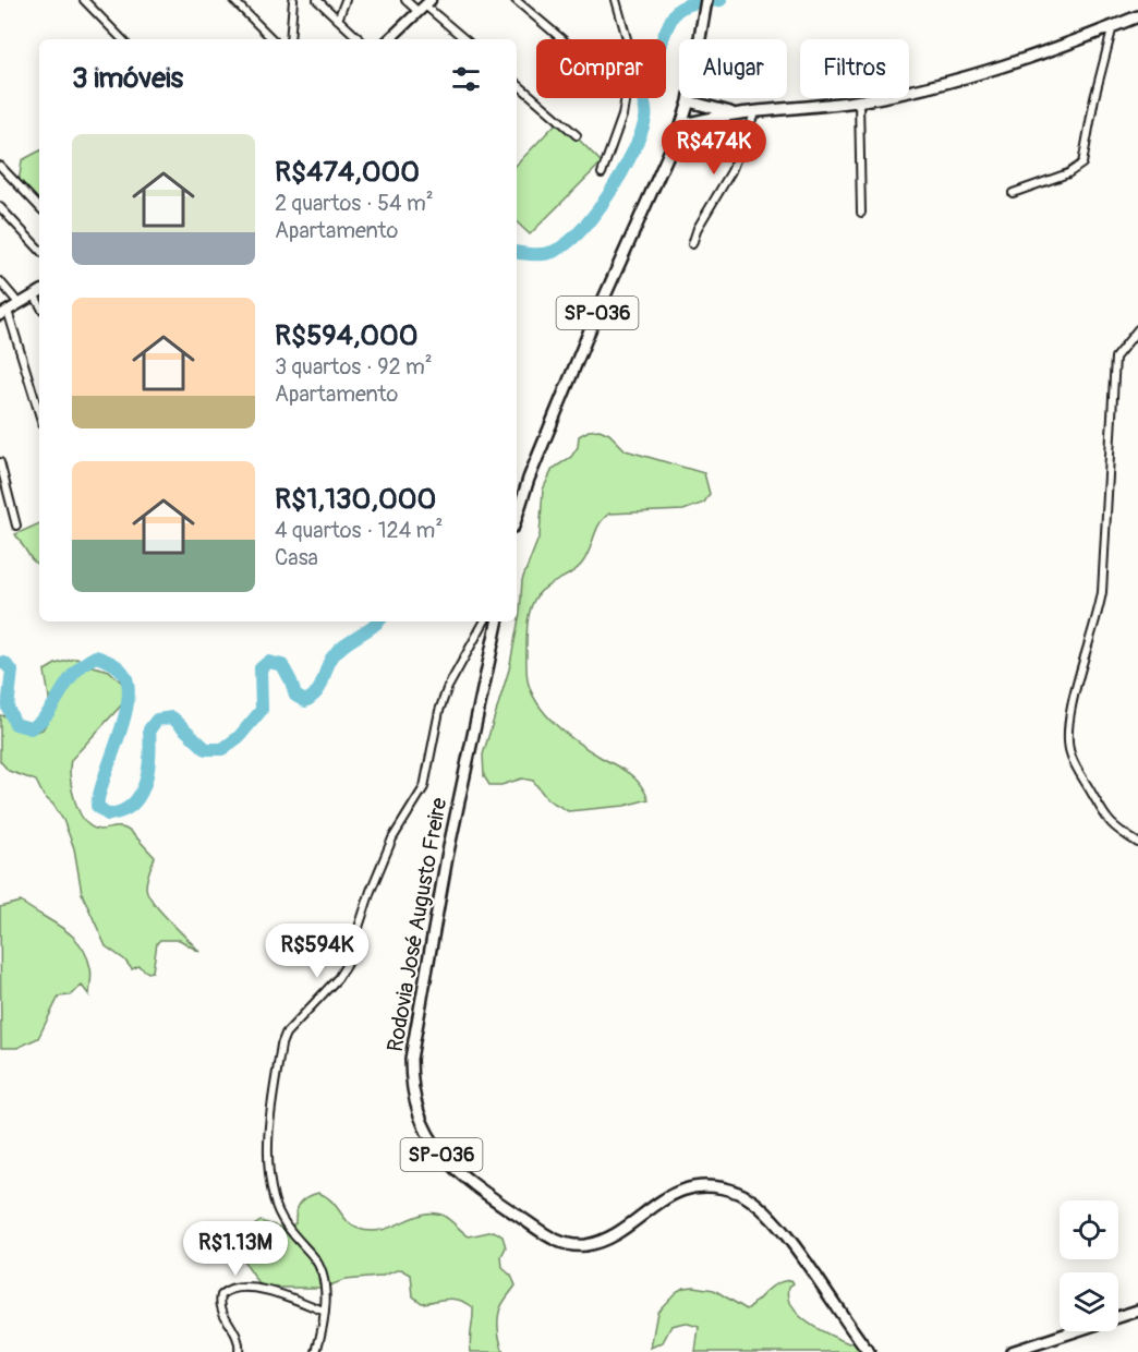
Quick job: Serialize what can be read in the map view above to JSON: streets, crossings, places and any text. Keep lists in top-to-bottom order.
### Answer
{
  "streets": {
    "main road": ["SP-036", "Rodovia José Augusto Freire"]
  },
  "page": {
    "chip": ["Comprar", "Alugar", "Filtros"],
    "heading": "3 imóveis",
    "list": [
      {
        "name": "R$474,000",
        "note": "2 quartos · 54 m² · Apartamento"
      },
      {
        "name": "R$594,000",
        "note": "3 quartos · 92 m² · Apartamento"
      },
      {
        "name": "R$1,130,000",
        "note": "4 quartos · 124 m² · Casa"
      }
    ],
    "price": ["R$474K", "R$594K", "R$1.13M"]
  }
}
